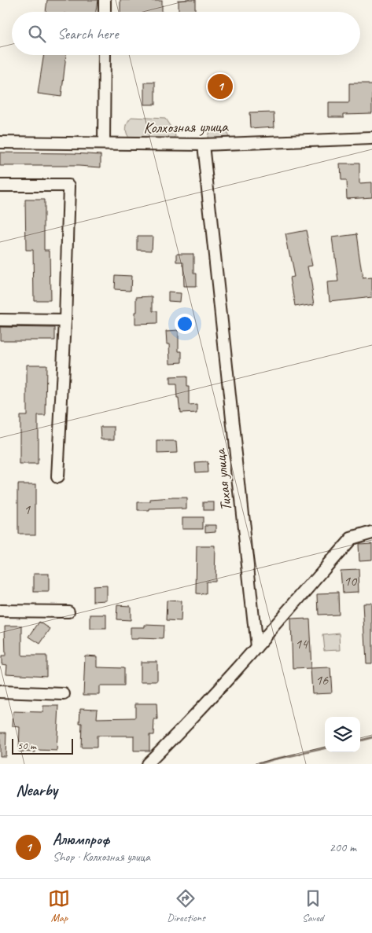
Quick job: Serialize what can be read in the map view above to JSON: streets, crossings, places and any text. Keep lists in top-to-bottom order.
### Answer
{
  "streets": {
    "street": ["Колхозная улица", "Тихая улица"]
  },
  "crossings": [
    ["Колхозная улица", "Тихая улица"]
  ],
  "house_numbers": [
    "1",
    "10",
    "14",
    "16"
  ],
  "scale_bar": "50 m",
  "page": {
    "search": "Search here",
    "pins": "1",
    "scale": "50 m",
    "heading": "Nearby",
    "list": [
      {
        "mark": "1",
        "name": "Алюмпроф",
        "note": "Shop · Колхозная улица",
        "value": "200 m"
      }
    ],
    "nav": ["Map", "Directions", "Saved"]
  }
}
